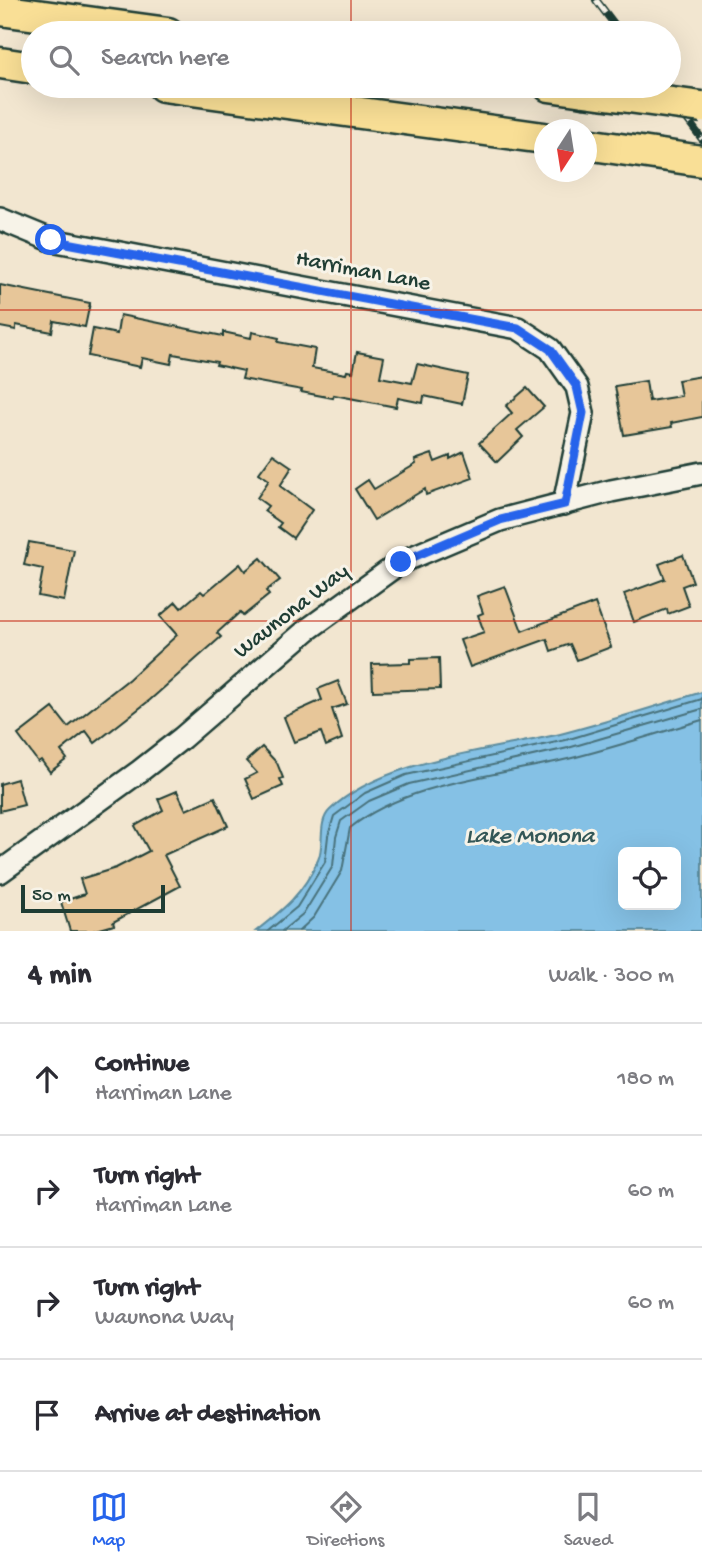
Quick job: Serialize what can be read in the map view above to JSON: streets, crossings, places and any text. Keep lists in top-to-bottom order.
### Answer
{
  "streets": {
    "street": ["Harriman Lane", "Waunona Way"]
  },
  "crossings": [
    ["Harriman Lane", "Waunona Way"]
  ],
  "water": ["Lake Monona"],
  "scale_bar": "50 m",
  "north": "bottom",
  "page": {
    "search": "Search here",
    "scale": "50 m",
    "heading": ["4 min", "Walk · 300 m"],
    "list": [
      ["Continue", "Harriman Lane", "180 m"],
      ["Turn right", "Harriman Lane", "60 m"],
      ["Turn right", "Waunona Way", "60 m"],
      "Arrive at destination"
    ],
    "nav": ["Map", "Directions", "Saved"]
  }
}
